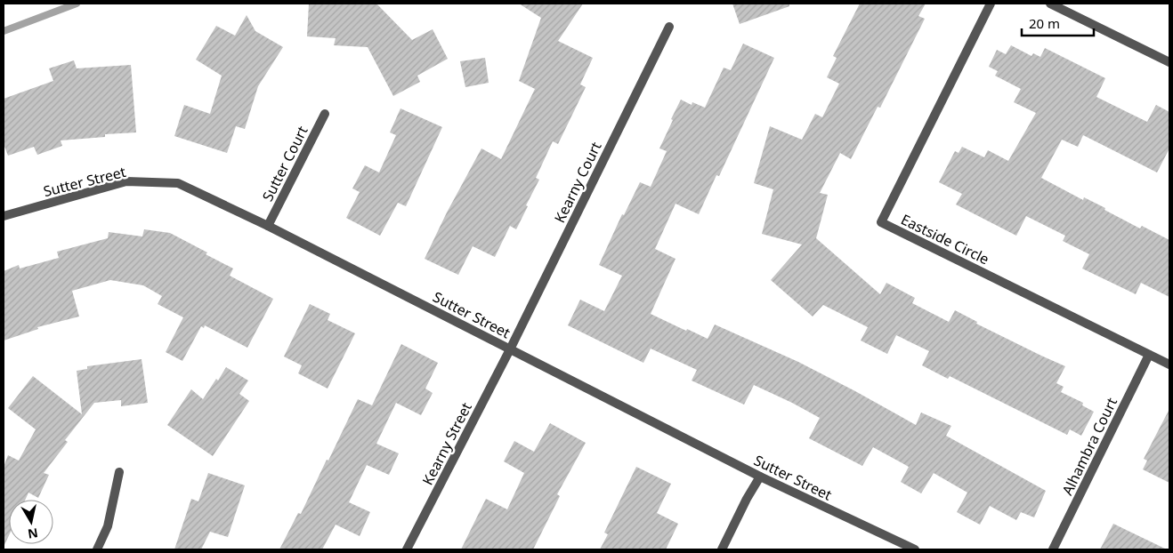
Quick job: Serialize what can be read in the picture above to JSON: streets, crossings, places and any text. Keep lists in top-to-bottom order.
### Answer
{
  "streets": {
    "street": [
      "Sutter Court",
      "Sutter Street",
      "Kearny Court",
      "Eastside Circle",
      "Kearny Street",
      "Alhambra Court"
    ]
  },
  "crossings": [
    ["Sutter Court", "Sutter Street"],
    ["Sutter Street", "Kearny Court"],
    ["Sutter Street", "Kearny Street"],
    ["Kearny Court", "Kearny Street"],
    ["Eastside Circle", "Alhambra Court"]
  ],
  "scale_bar": "20 m",
  "north": "bottom"
}
